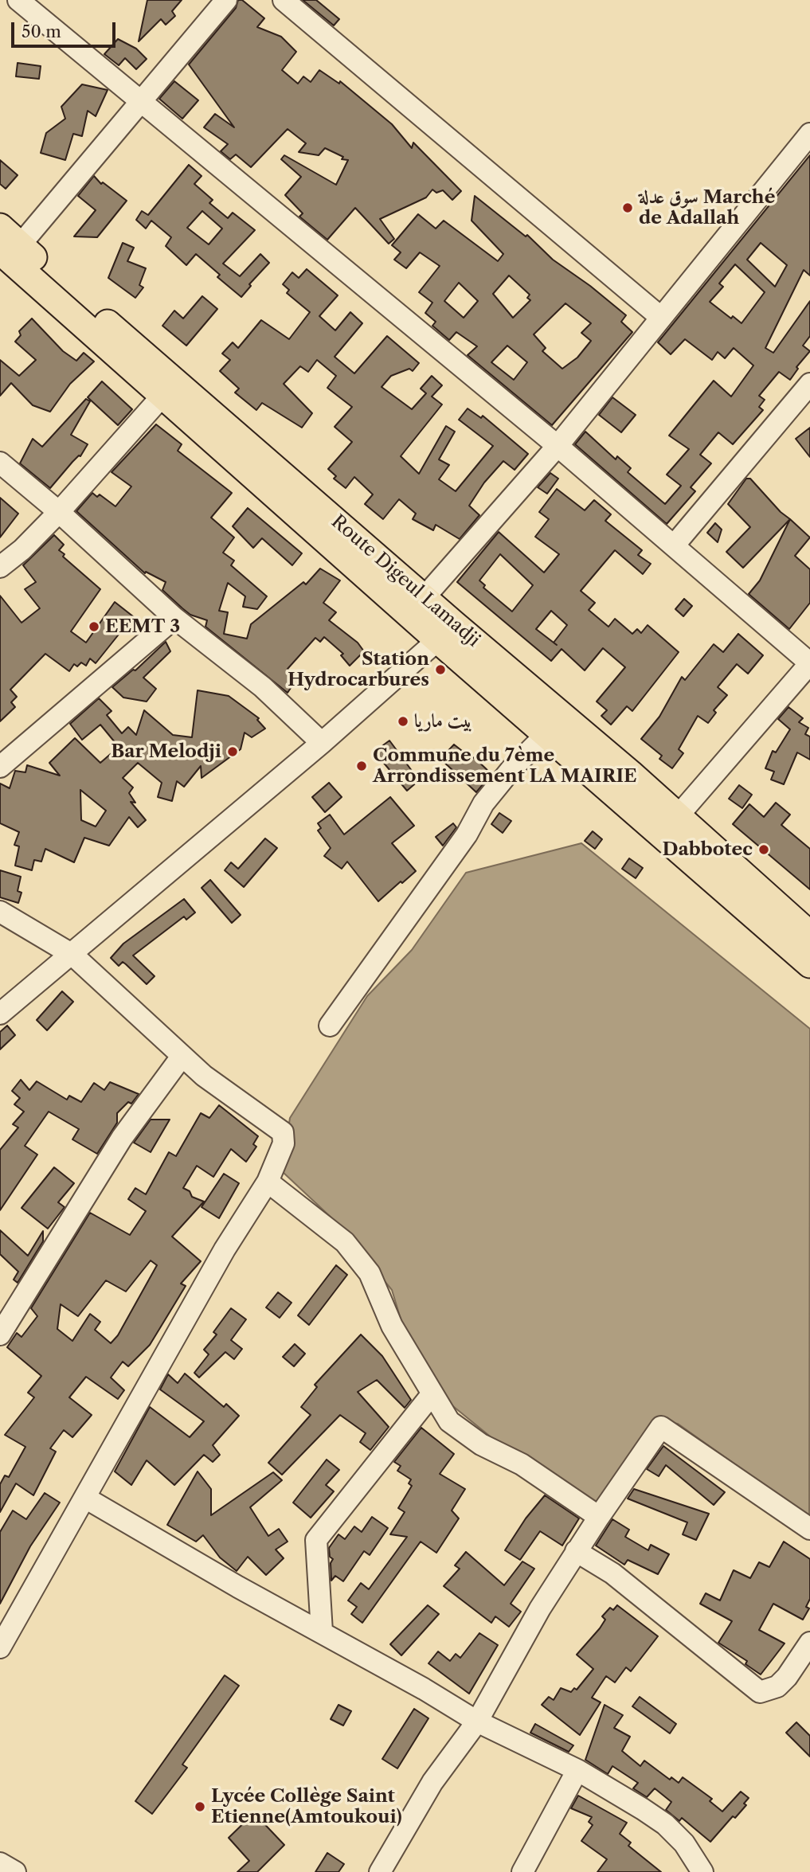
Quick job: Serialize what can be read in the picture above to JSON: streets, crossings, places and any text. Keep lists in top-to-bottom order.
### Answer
{
  "streets": {
    "main road": ["Route Digeul Lamadji"]
  },
  "places": [
    "سوق عدلة Marché de Adallah",
    "EEMT 3",
    "Station Hydrocarbures",
    "بيت ماريا",
    "Bar Melodji",
    "Commune du 7ème Arrondissement LA MAIRIE",
    "Dabbotec",
    "Lycée Collège Saint Etienne(Amtoukoui)"
  ],
  "scale_bar": "50 m"
}
